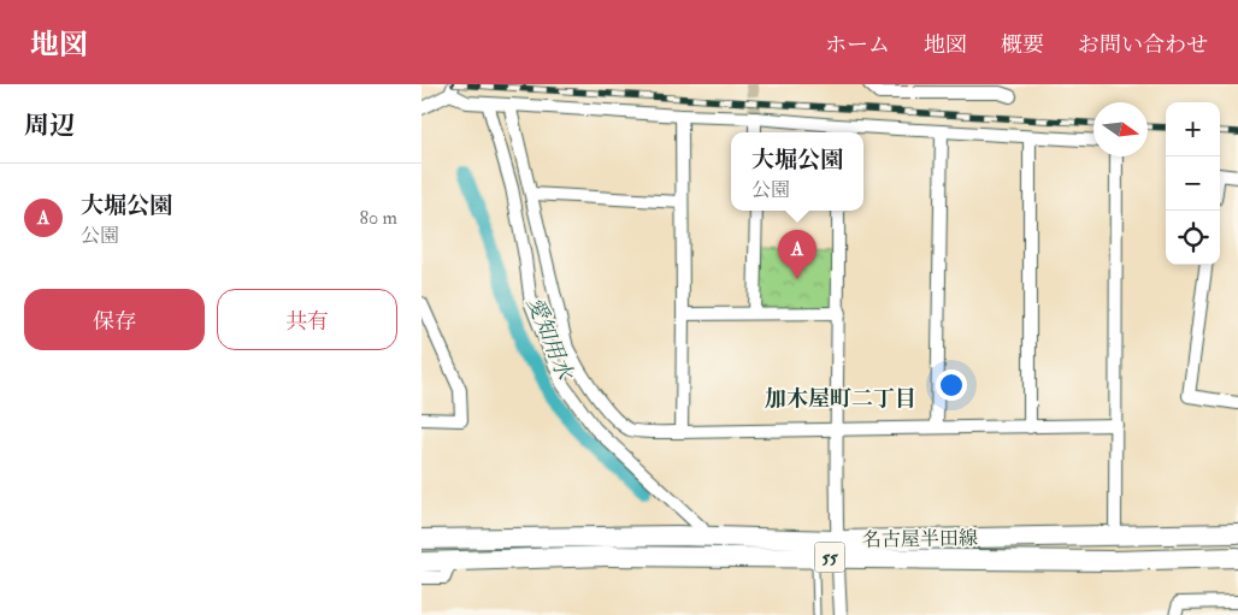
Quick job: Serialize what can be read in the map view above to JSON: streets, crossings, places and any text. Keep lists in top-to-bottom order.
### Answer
{
  "streets": {
    "main road": ["名古屋半田線", "55"]
  },
  "districts": ["加木屋町二丁目"],
  "water": ["愛知用水"],
  "north": "right",
  "page": {
    "header": "地図",
    "nav": [
      "ホーム",
      "地図",
      "概要",
      "お問い合わせ"
    ],
    "heading": "周辺",
    "map_buttons": ["+", "−"],
    "popup": ["大堀公園", "公園"],
    "list": [
      {
        "mark": "A",
        "name": "大堀公園",
        "note": "公園",
        "value": "80 m"
      }
    ],
    "pins": "A",
    "buttons": ["保存", "共有"]
  }
}
